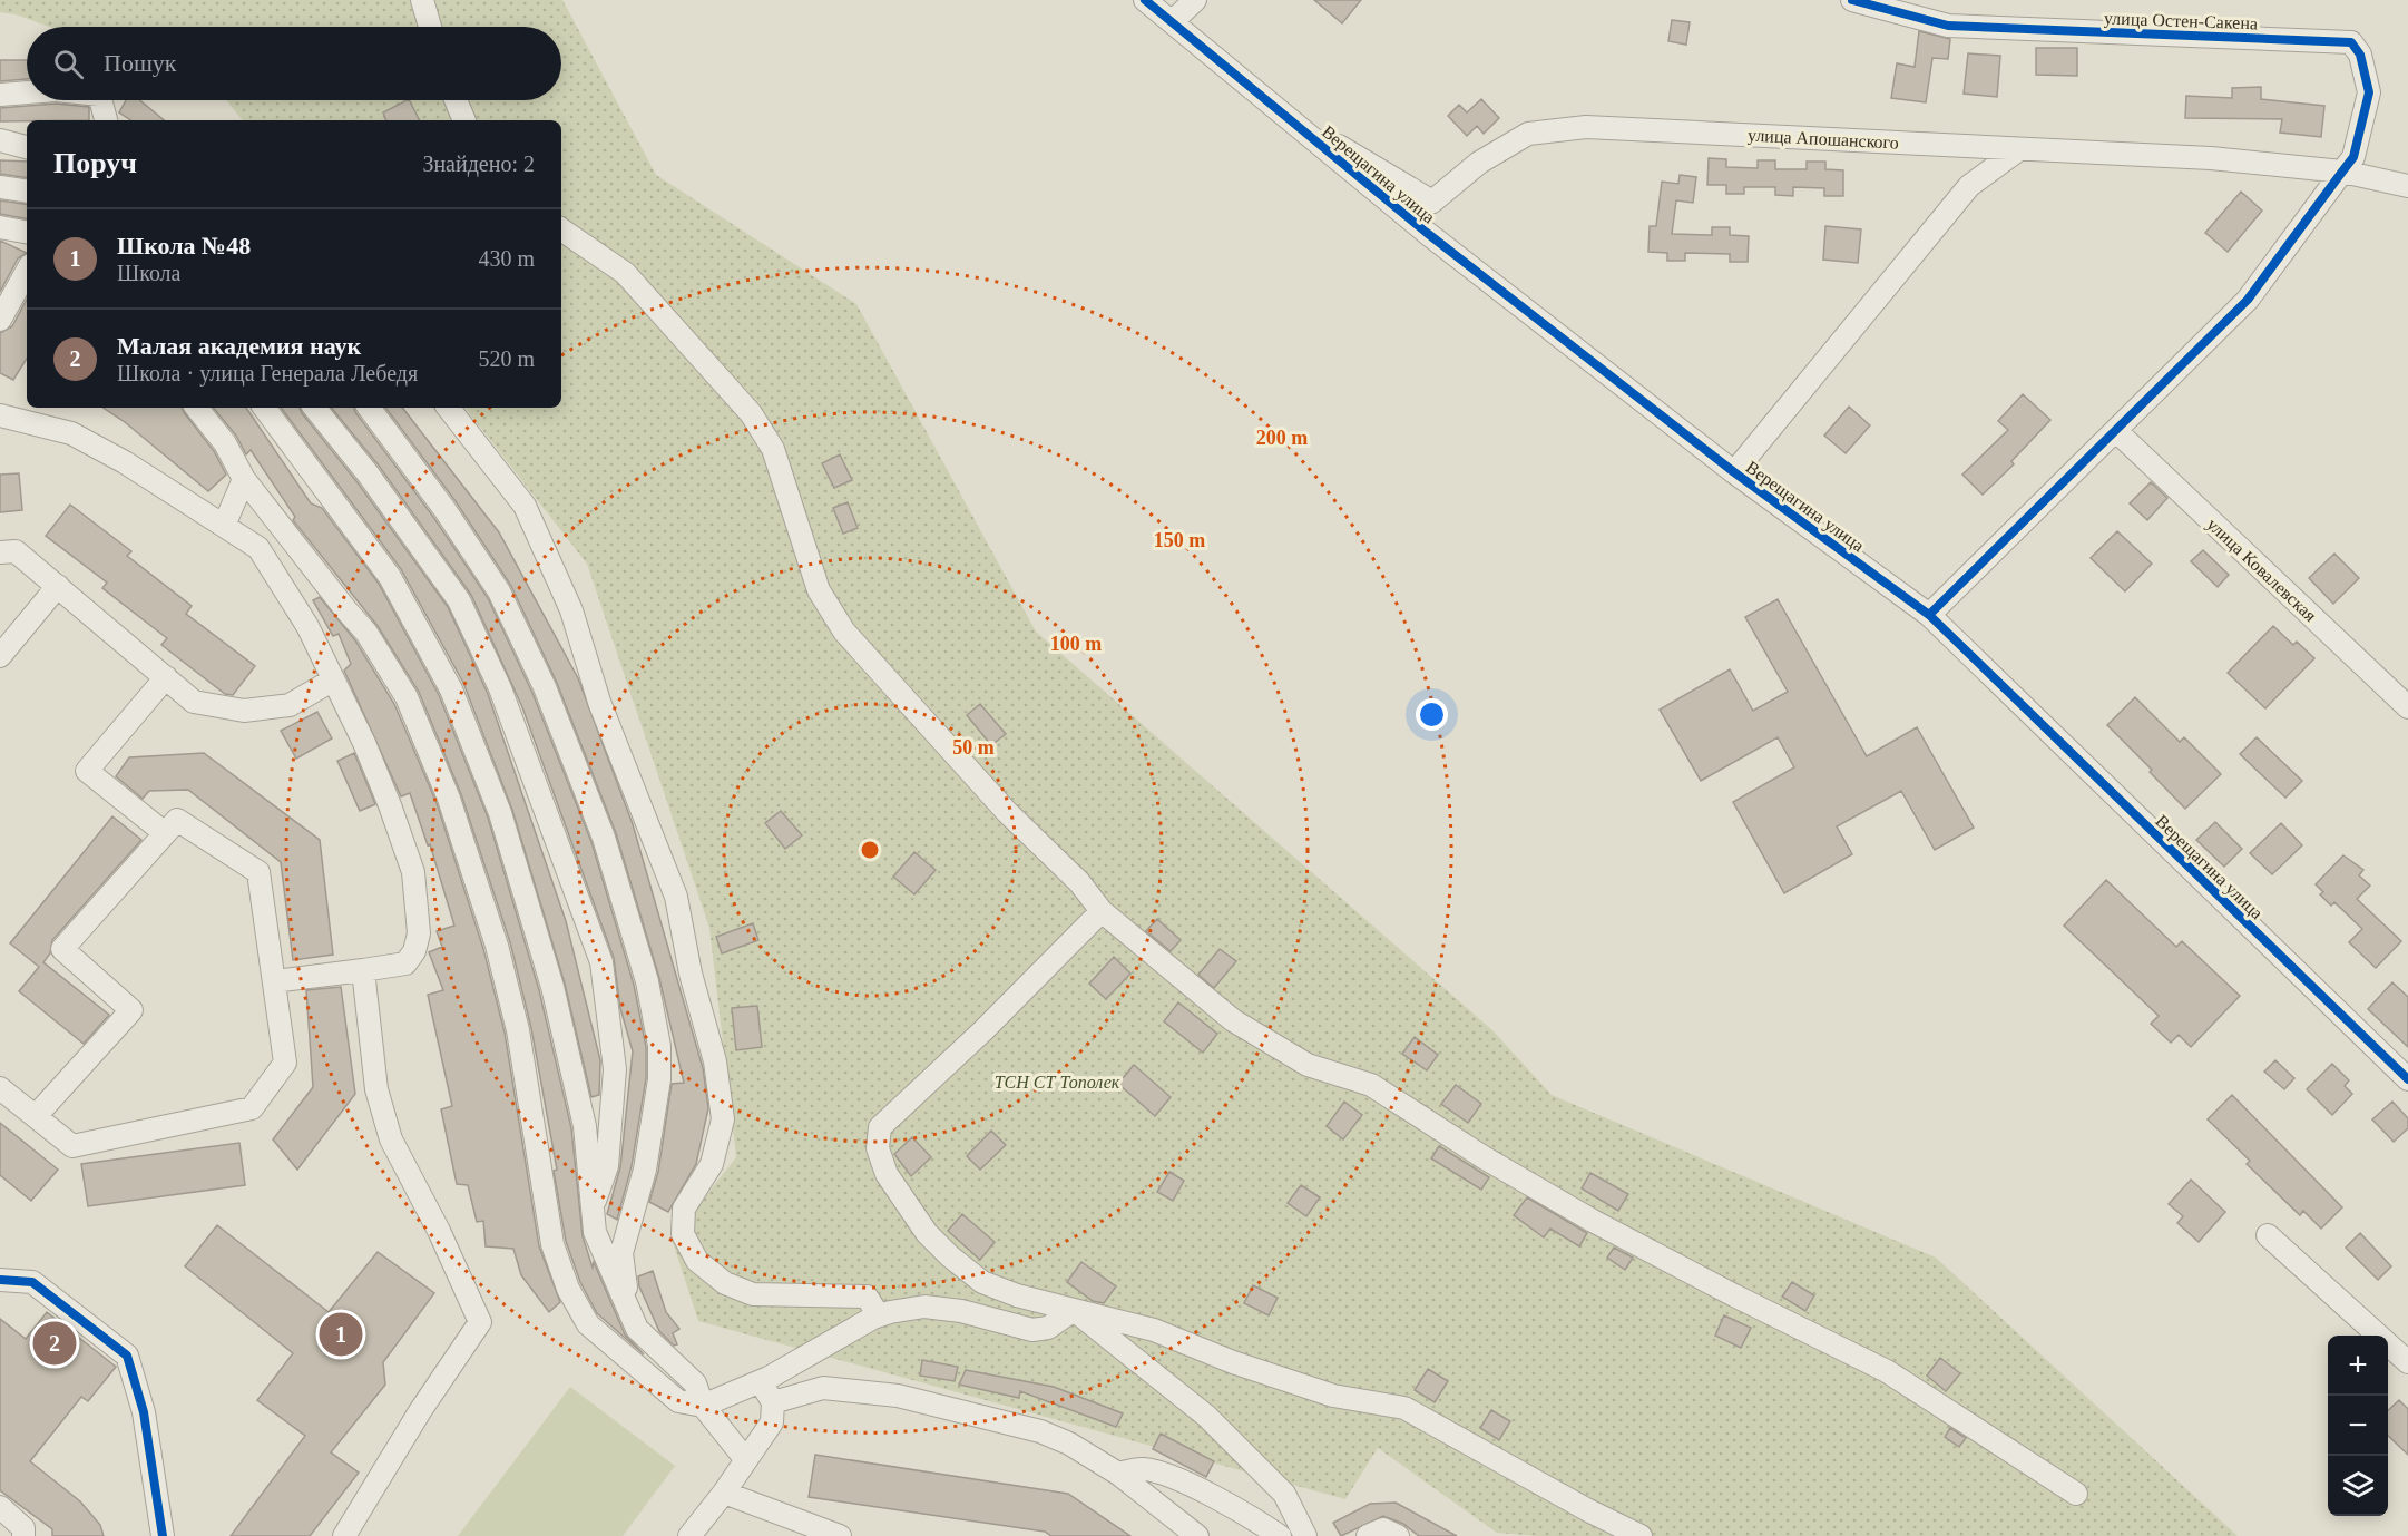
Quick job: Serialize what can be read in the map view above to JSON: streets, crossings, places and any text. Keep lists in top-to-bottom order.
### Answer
{
  "streets": {
    "street": [
      "улица Остен-Сакена",
      "улица Апошанского",
      "Верещагина улица",
      "улица Ковалевская"
    ]
  },
  "crossings": [
    ["улица Остен-Сакена", "улица Апошанского"],
    ["улица Апошанского", "Верещагина улица"]
  ],
  "parks": ["ТСН СТ Тополек"],
  "page": {
    "search": "Пошук",
    "heading": ["Поруч", "Знайдено: 2"],
    "list": [
      {
        "mark": "1",
        "name": "Школа №48",
        "note": "Школа",
        "value": "430 m"
      },
      {
        "mark": "2",
        "name": "Малая академия наук",
        "note": "Школа · улица Генерала Лебедя",
        "value": "520 m"
      }
    ],
    "pins": ["1", "2"],
    "map_buttons": ["+", "−"]
  },
  "rings": [
    "200 m",
    "150 m",
    "100 m",
    "50 m"
  ]
}
